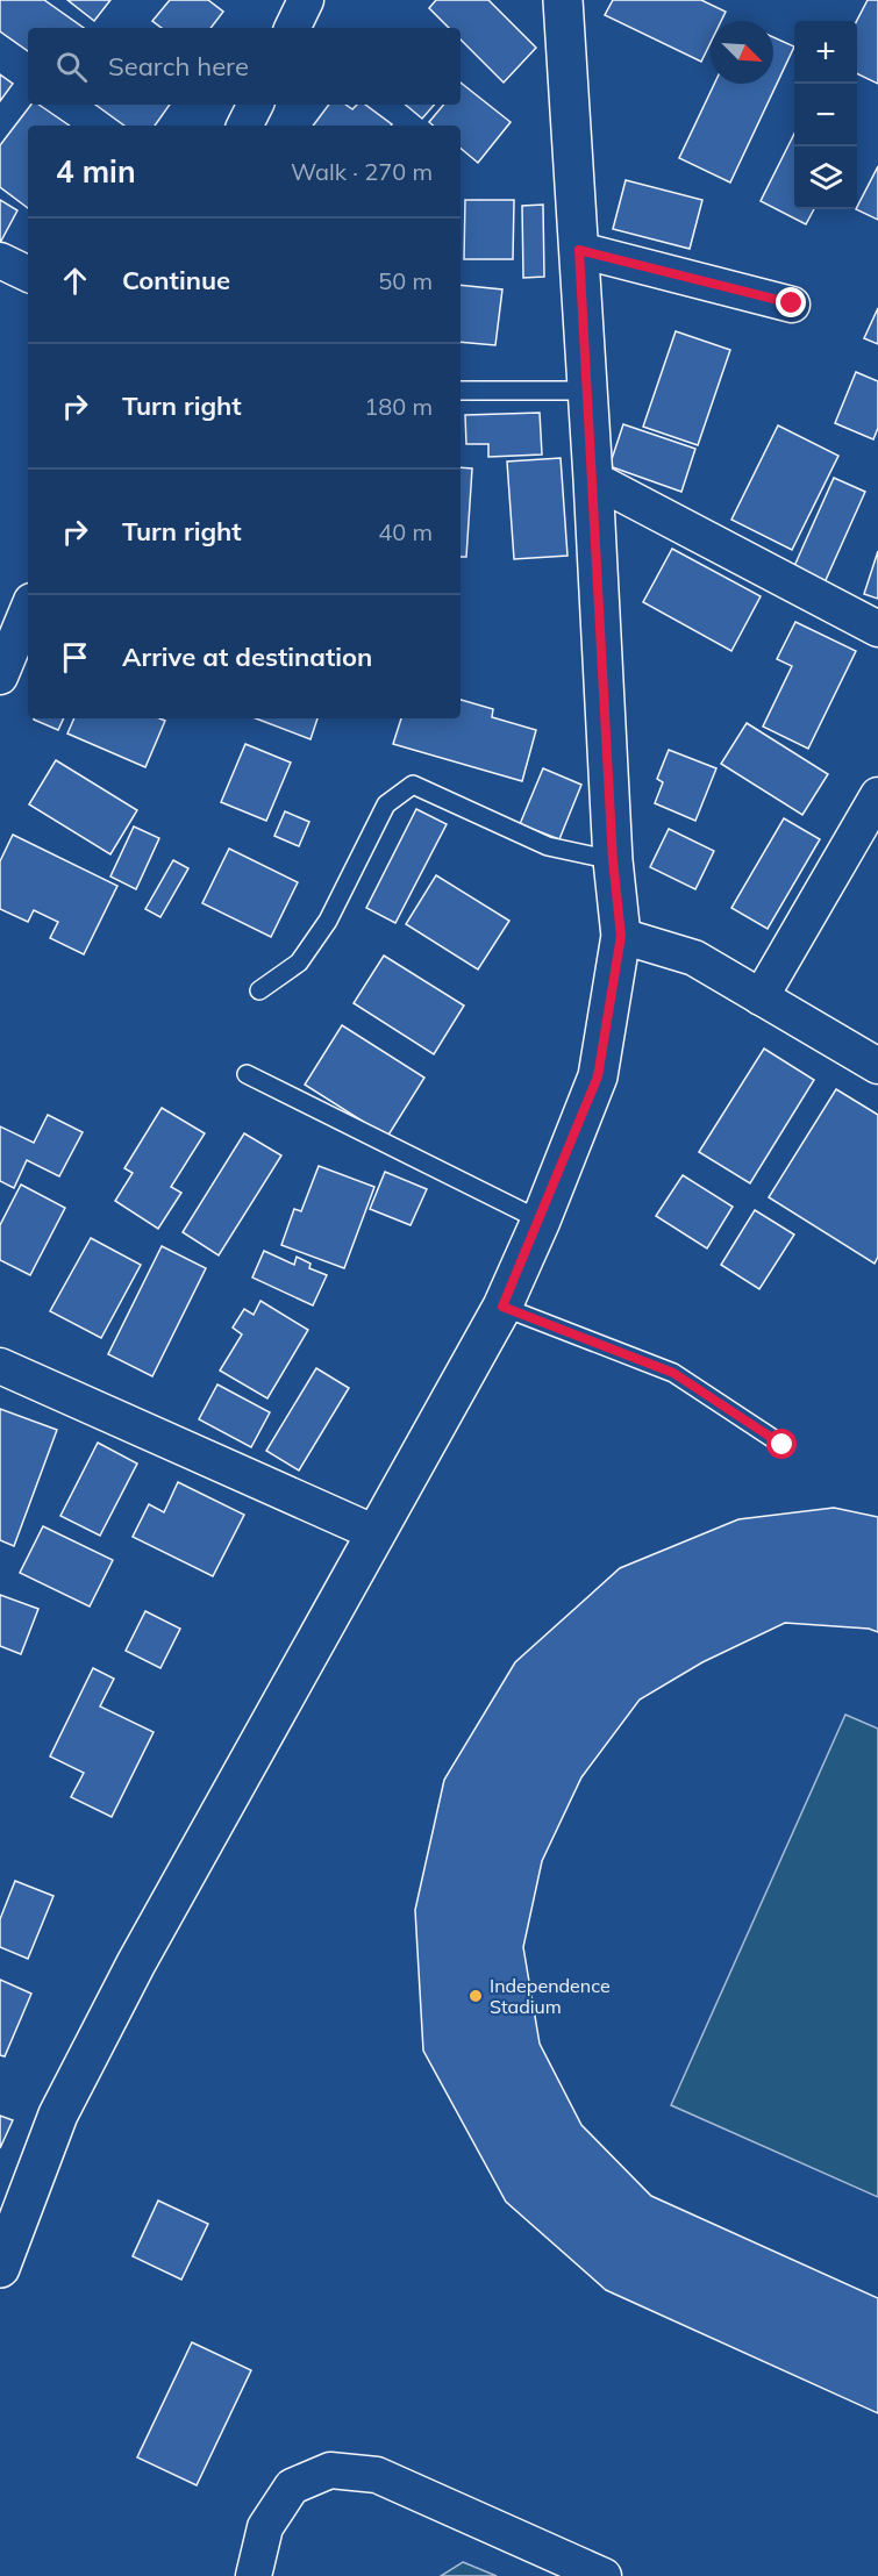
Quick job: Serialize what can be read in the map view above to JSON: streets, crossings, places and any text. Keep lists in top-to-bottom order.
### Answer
{
  "places": ["Independence Stadium"],
  "north": "bottom right",
  "page": {
    "map_buttons": ["+", "−"],
    "search": "Search here",
    "heading": ["4 min", "Walk · 270 m"],
    "list": [
      ["Continue", "50 m"],
      ["Turn right", "180 m"],
      ["Turn right", "40 m"],
      "Arrive at destination"
    ]
  }
}
